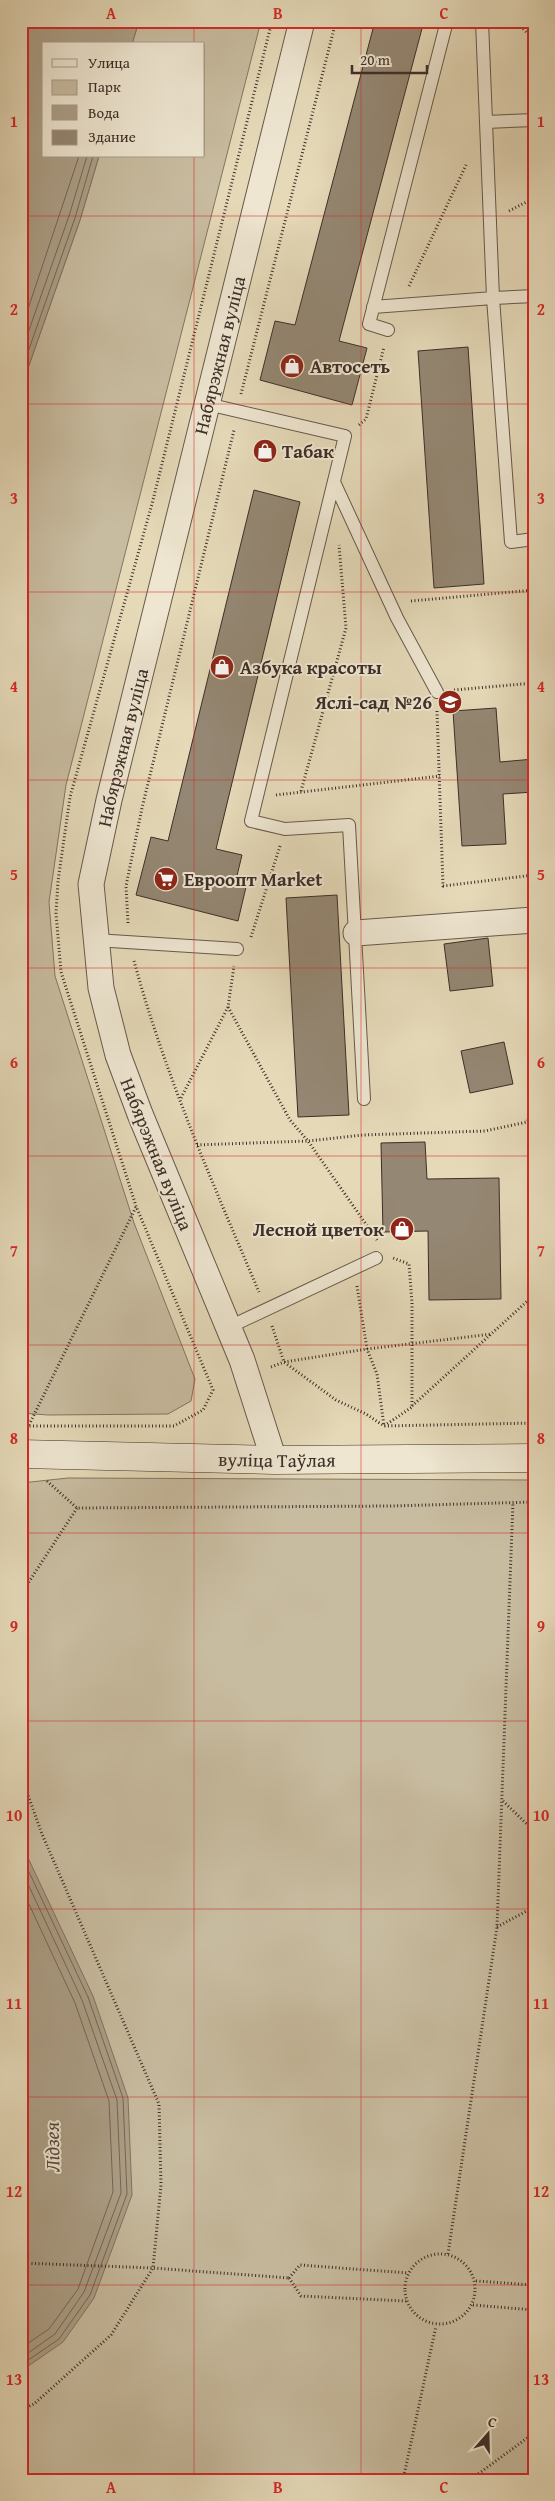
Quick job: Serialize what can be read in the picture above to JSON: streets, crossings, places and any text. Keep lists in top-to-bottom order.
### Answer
{
  "streets": {
    "main road": ["вуліца Таўлая"],
    "street": ["Набярэжная вуліца"]
  },
  "crossings": [
    ["Набярэжная вуліца", "вуліца Таўлая"]
  ],
  "water": ["Лідзея"],
  "places": {
    "shop": [
      "Автосеть",
      "Табак",
      "Азбука красоты",
      "Лесной цветок"
    ],
    "school or university": ["Яслі-сад №26"],
    "supermarket": ["Евроопт Market"]
  },
  "legend": [
    "Улица",
    "Парк",
    "Вода",
    "Здание"
  ],
  "scale_bar": "20 m",
  "north": "top",
  "grid": {
    "columns": ["A", "B", "C"],
    "rows": [
      "1",
      "2",
      "3",
      "4",
      "5",
      "6",
      "7",
      "8",
      "9",
      "10",
      "11",
      "12",
      "13"
    ]
  }
}
